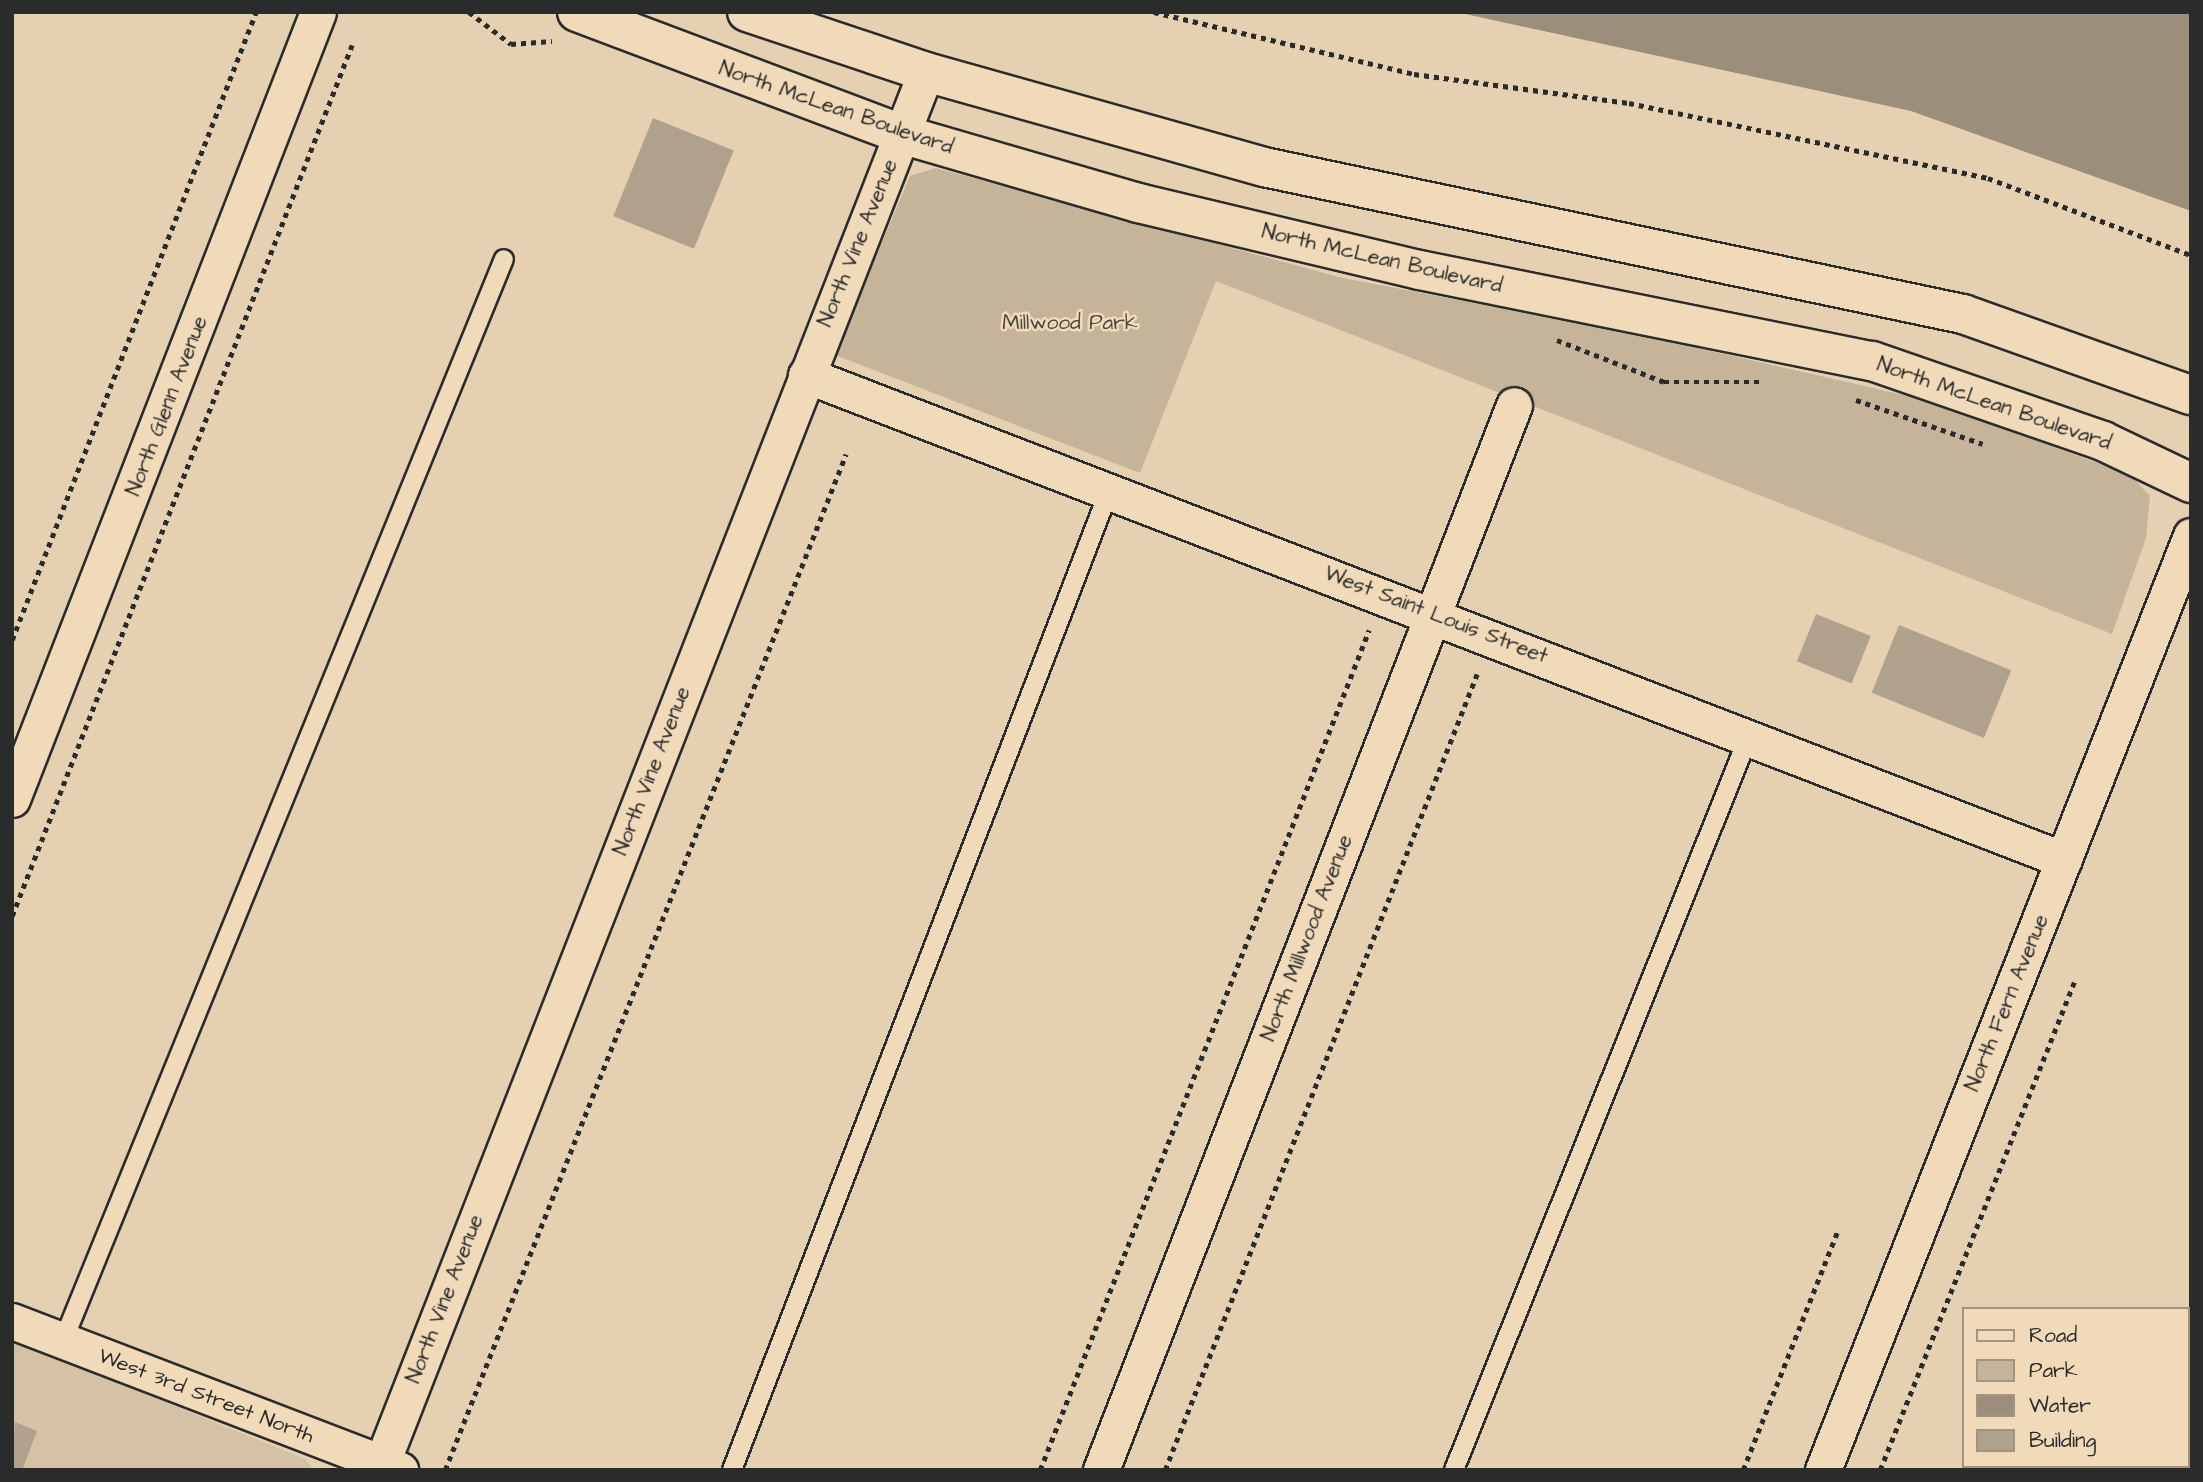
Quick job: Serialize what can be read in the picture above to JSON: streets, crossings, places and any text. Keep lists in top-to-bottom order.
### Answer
{
  "streets": {
    "main road": ["North McLean Boulevard"],
    "street": [
      "North Vine Avenue",
      "North Glenn Avenue",
      "West Saint Louis Street",
      "North Millwood Avenue",
      "North Fern Avenue",
      "West 3rd Street North"
    ]
  },
  "crossings": [
    ["North McLean Boulevard", "North Vine Avenue"],
    ["North Vine Avenue", "West Saint Louis Street"],
    ["North Vine Avenue", "West 3rd Street North"],
    ["West Saint Louis Street", "North Millwood Avenue"],
    ["West Saint Louis Street", "North Fern Avenue"]
  ],
  "parks": ["Millwood Park"],
  "legend": [
    "Road",
    "Park",
    "Water",
    "Building"
  ]
}
